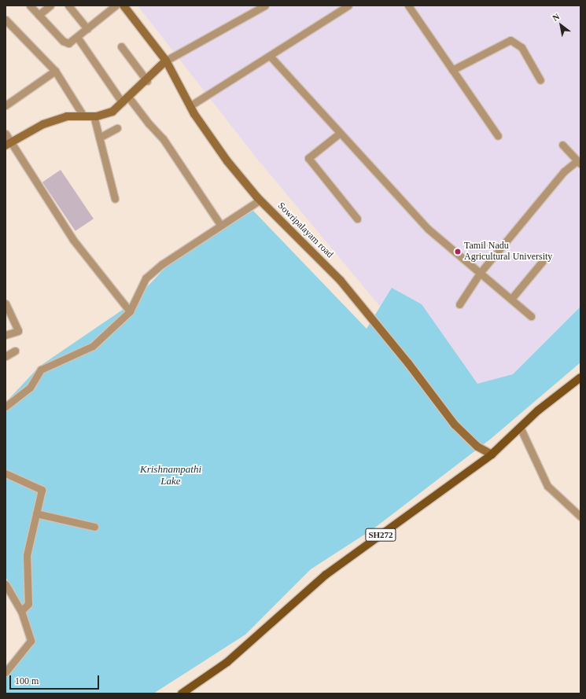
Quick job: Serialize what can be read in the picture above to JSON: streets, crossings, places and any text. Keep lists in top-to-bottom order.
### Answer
{
  "streets": {
    "main road": ["SH272"],
    "street": ["Sowripalayam road"]
  },
  "crossings": [
    ["Sowripalayam road", "SH272"]
  ],
  "water": ["Krishnampathi Lake"],
  "places": ["Tamil Nadu Agricultural University"],
  "scale_bar": "100 m",
  "north": "top left"
}
